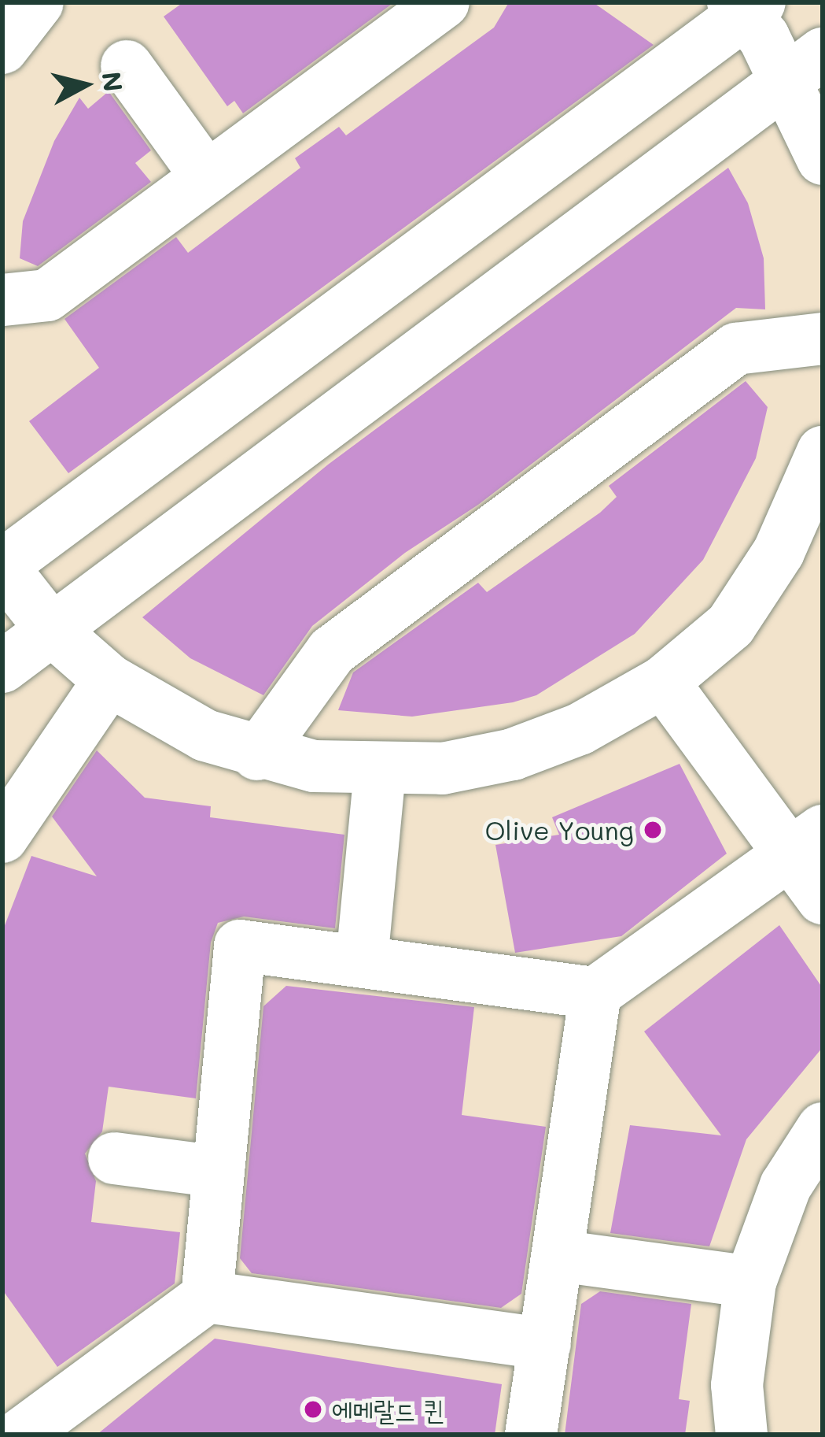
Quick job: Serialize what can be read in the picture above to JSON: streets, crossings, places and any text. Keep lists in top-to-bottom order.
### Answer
{
  "places": ["Olive Young", "에메랄드 퀸"],
  "north": "right"
}
